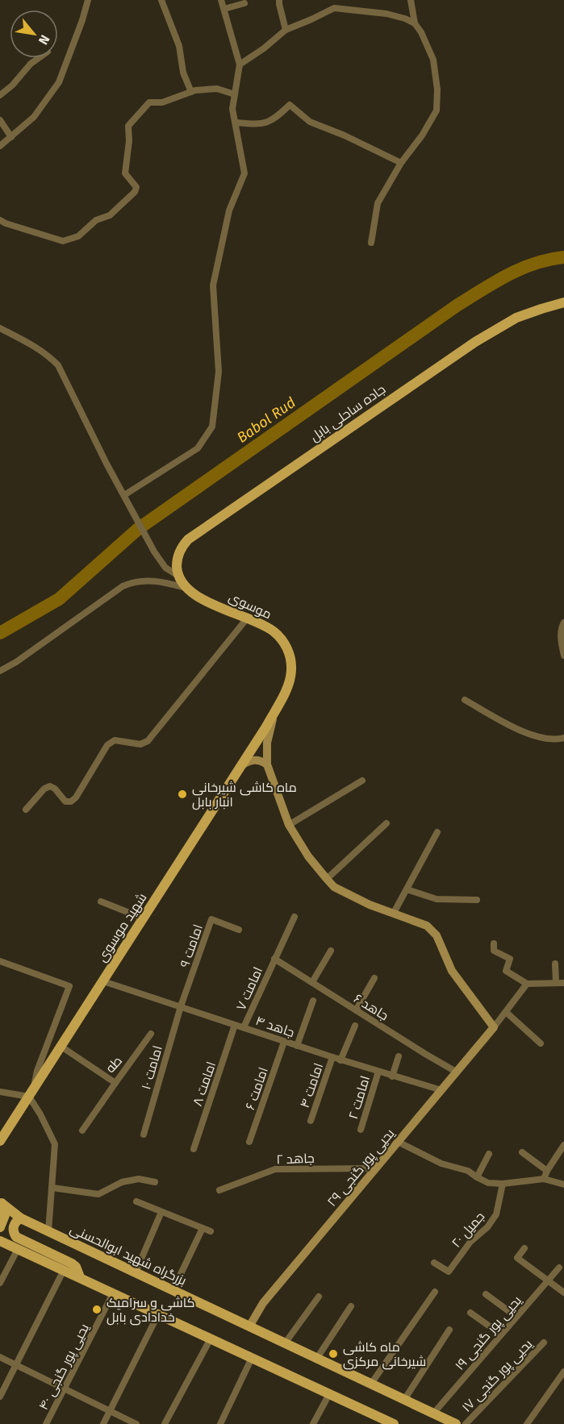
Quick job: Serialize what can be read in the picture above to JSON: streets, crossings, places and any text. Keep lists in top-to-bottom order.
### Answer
{
  "streets": {
    "main road": [
      "جاده ساحلی بابل",
      "موسوی",
      "شهید موسوی",
      "یحیی پور گنجی ۲۹",
      "بزرگراه شهید ابوالحسنی"
    ],
    "street": [
      "امامت ۹",
      "امامت ۷",
      "جاهد ۶",
      "جاهد ۴",
      "طه",
      "امامت ۱۰",
      "امامت ۸",
      "امامت ۴",
      "امامت ۶",
      "امامت ۲",
      "جاهد ۲",
      "جمیل ۲۰",
      "یحیی پور گنجی ۱۹",
      "یحیی پور گنجی ۴۰",
      "یحیی پور گنجی ۱۷"
    ]
  },
  "crossings": [
    ["جاده ساحلی بابل", "موسوی"],
    ["موسوی", "شهید موسوی"],
    ["شهید موسوی", "جاهد ۴"],
    ["شهید موسوی", "طه"],
    ["امامت ۹", "جاهد ۴"],
    ["امامت ۹", "امامت ۱۰"],
    ["امامت ۷", "جاهد ۶"],
    ["امامت ۷", "جاهد ۴"],
    ["جاهد ۶", "یحیی پور گنجی ۲۹"],
    ["جاهد ۴", "امامت ۱۰"],
    ["جاهد ۴", "امامت ۸"],
    ["جاهد ۴", "امامت ۴"],
    ["جاهد ۴", "امامت ۶"],
    ["جاهد ۴", "امامت ۲"],
    ["جاهد ۴", "یحیی پور گنجی ۲۹"],
    ["جاهد ۲", "یحیی پور گنجی ۲۹"],
    ["یحیی پور گنجی ۲۹", "بزرگراه شهید ابوالحسنی"],
    ["بزرگراه شهید ابوالحسنی", "یحیی پور گنجی ۱۹"]
  ],
  "water": ["Babol Rud"],
  "places": ["ماه کاشی شیرخانی انبار بابل", "کاشی و سرامیک خدادادی بابل", "ماه کاشی شیرخانی مرکزی"],
  "north": "bottom right"
}
